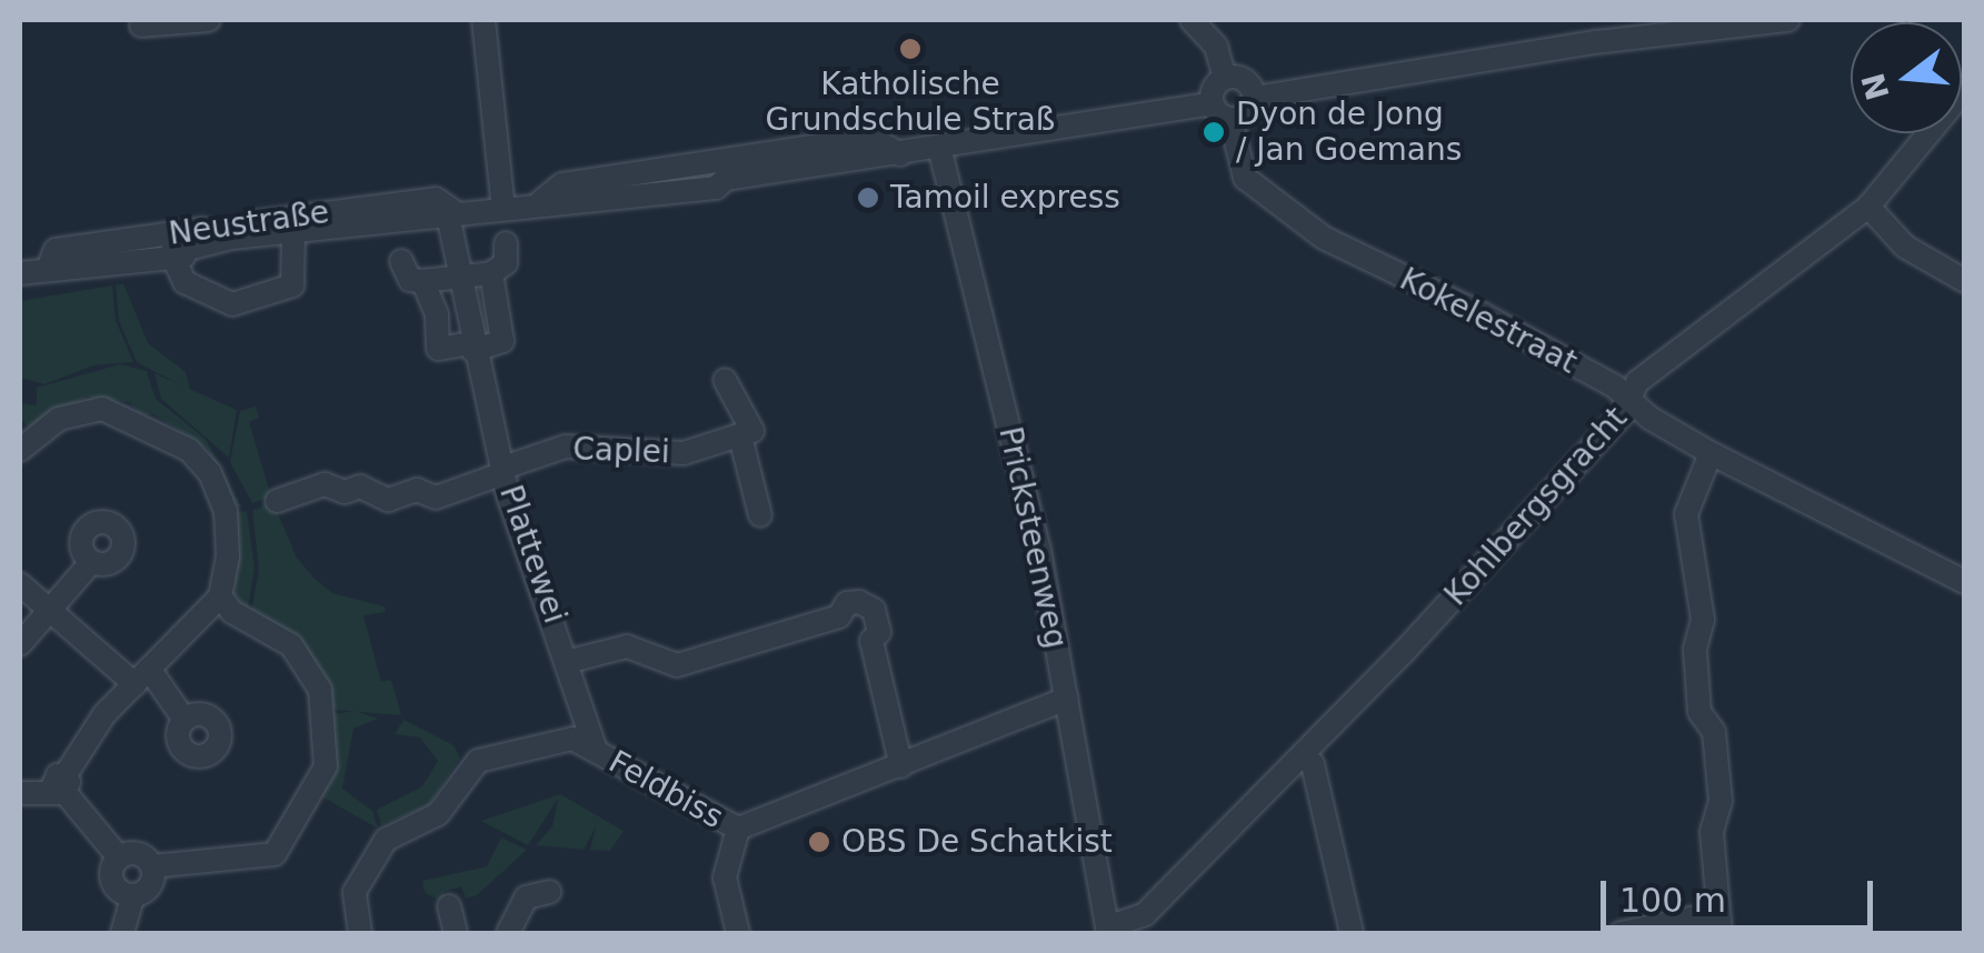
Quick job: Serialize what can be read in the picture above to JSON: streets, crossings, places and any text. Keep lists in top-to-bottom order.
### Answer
{
  "streets": {
    "street": [
      "Neustraße",
      "Kokelestraat",
      "Caplei",
      "Kohlbergsgracht",
      "Pricksteenweg",
      "Plattewei",
      "Feldbiss"
    ]
  },
  "crossings": [
    ["Neustraße", "Plattewei"],
    ["Kokelestraat", "Kohlbergsgracht"],
    ["Caplei", "Plattewei"],
    ["Kohlbergsgracht", "Pricksteenweg"],
    ["Pricksteenweg", "Feldbiss"],
    ["Plattewei", "Feldbiss"]
  ],
  "places": [
    "Katholische Grundschule Straß",
    "Dyon de Jong / Jan Goemans",
    "Tamoil express",
    "OBS De Schatkist"
  ],
  "scale_bar": "100 m",
  "north": "left"
}
